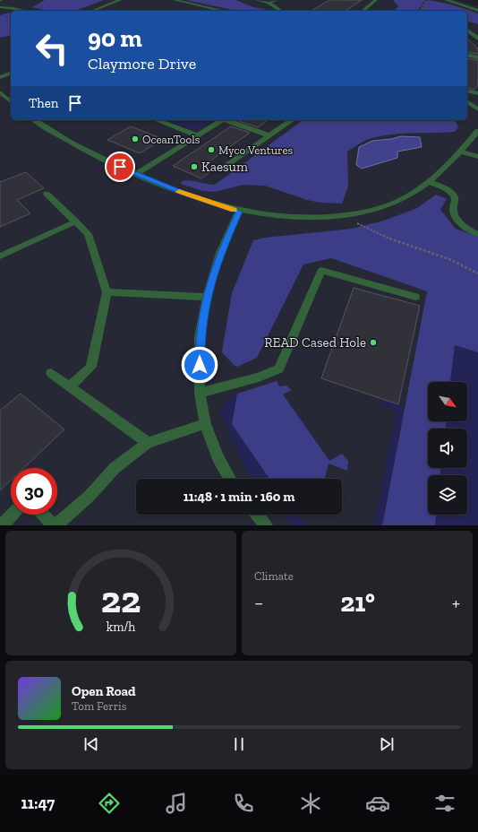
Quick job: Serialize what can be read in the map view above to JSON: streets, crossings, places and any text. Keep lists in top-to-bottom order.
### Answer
{
  "places": [
    "OceanTools",
    "Myco Ventures",
    "Kaesum",
    "READ Cased Hole"
  ],
  "north": "bottom right",
  "page": {
    "turn": ["90 m", "Claymore Drive"],
    "then": "Then",
    "limit": "30",
    "trip": "11:48 · 1 min · 160 m",
    "tile": "Climate",
    "heat": ["−", "21°", "+"],
    "song": ["Open Road", "Tom Ferris"],
    "tabs": "11:47",
    "gauge": ["22", "km/h"]
  }
}
